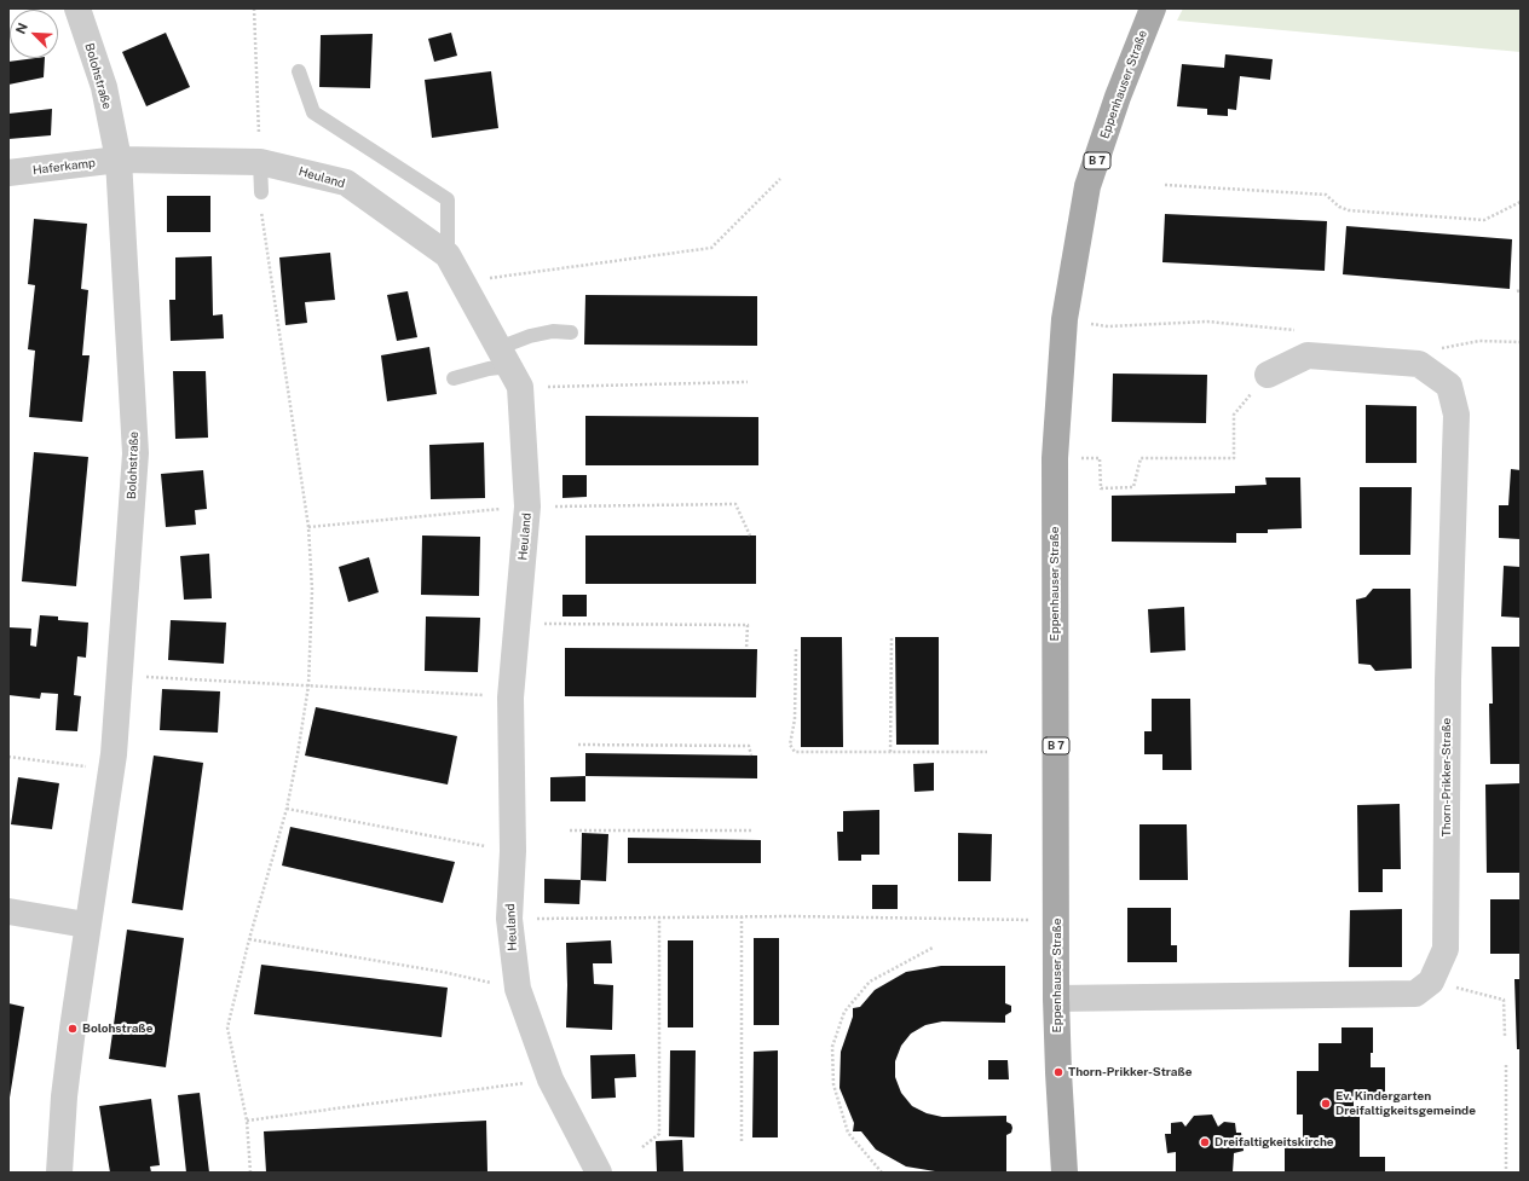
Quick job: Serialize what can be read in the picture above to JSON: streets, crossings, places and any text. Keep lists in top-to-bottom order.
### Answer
{
  "streets": {
    "main road": ["Eppenhauser Straße", "B 7"],
    "street": [
      "Bolohstraße",
      "Haferkamp",
      "Heuland",
      "Thorn-Prikker-Straße"
    ]
  },
  "crossings": [
    ["Bolohstraße", "Haferkamp"],
    ["Bolohstraße", "Heuland"],
    ["Haferkamp", "Heuland"]
  ],
  "places": [
    "Bolohstraße",
    "Thorn-Prikker-Straße",
    "Ev. Kindergarten Dreifaltigkeitsgemeinde",
    "Dreifaltigkeitskirche"
  ],
  "north": "top left"
}
